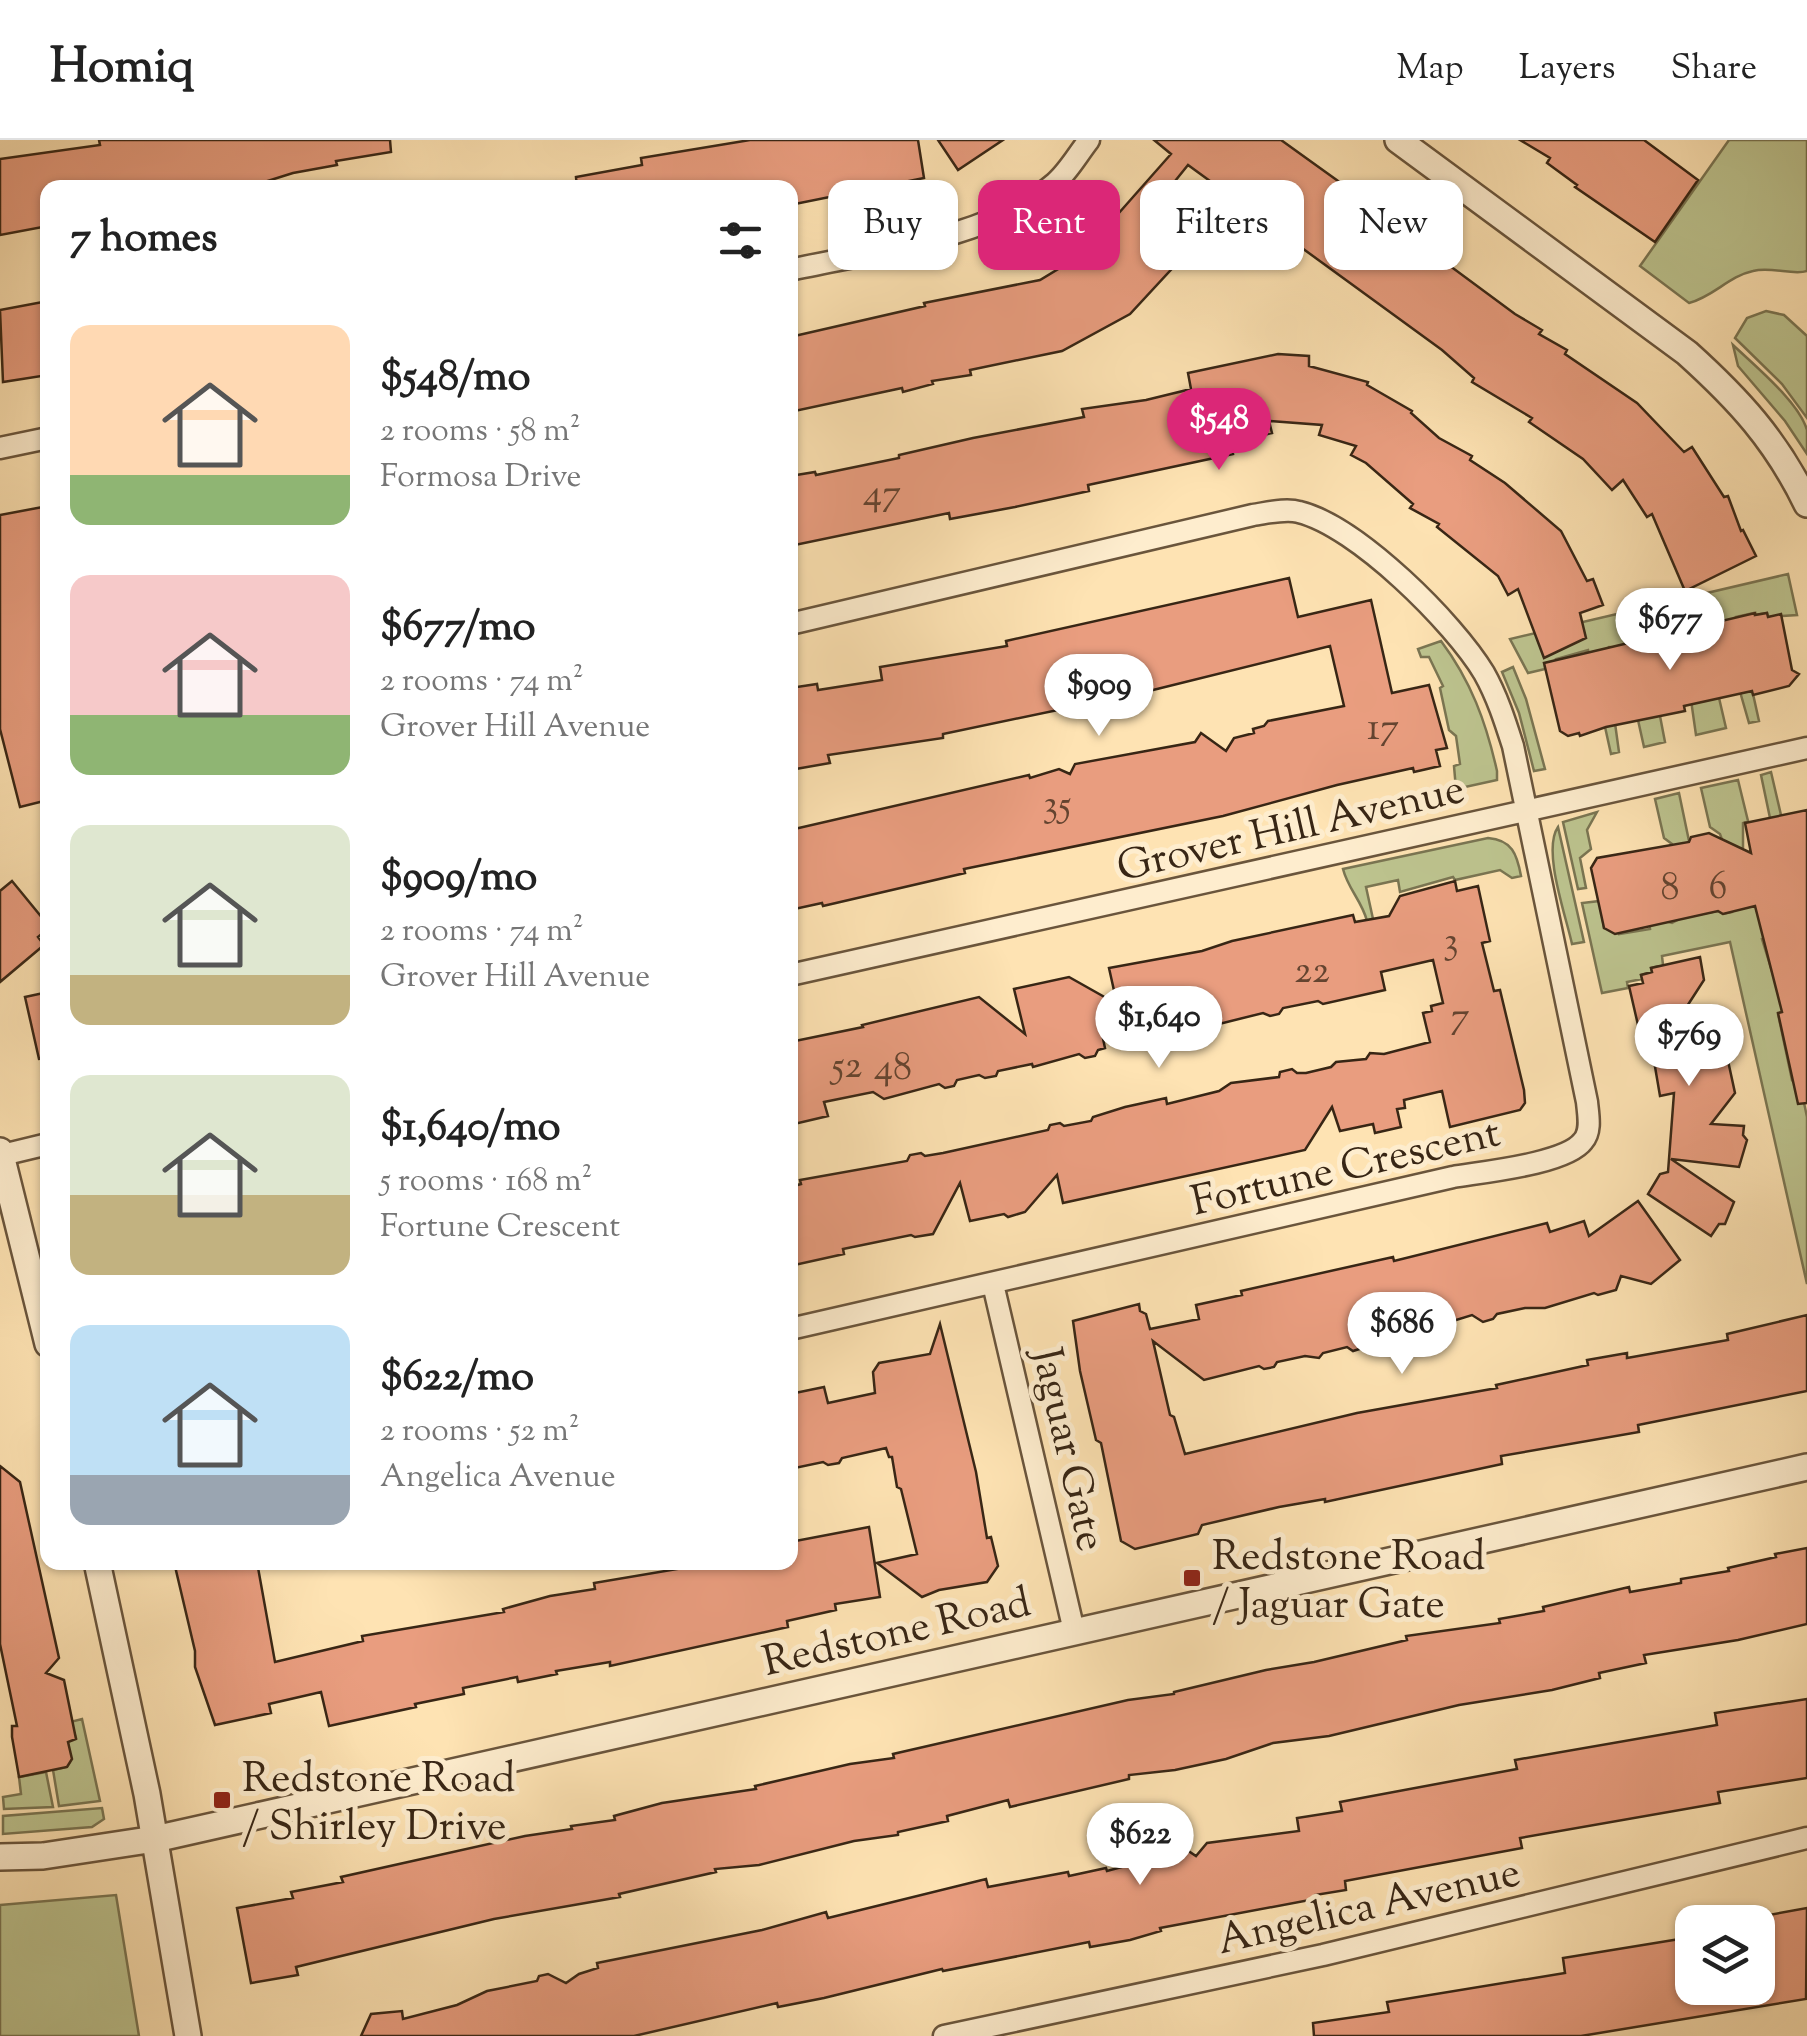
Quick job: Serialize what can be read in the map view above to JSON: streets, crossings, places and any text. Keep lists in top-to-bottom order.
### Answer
{
  "streets": {
    "street": [
      "Grover Hill Avenue",
      "Fortune Crescent",
      "Jaguar Gate",
      "Redstone Road",
      "Angelica Avenue"
    ]
  },
  "crossings": [
    ["Grover Hill Avenue", "Fortune Crescent"],
    ["Fortune Crescent", "Jaguar Gate"],
    ["Jaguar Gate", "Redstone Road"]
  ],
  "places": {
    "transit": ["Redstone Road / Jaguar Gate", "Redstone Road / Shirley Drive"]
  },
  "house_numbers": [
    "47",
    "17",
    "35",
    "6",
    "8",
    "3",
    "22",
    "7",
    "52",
    "48"
  ],
  "page": {
    "header": "Homiq",
    "nav": ["Map", "Layers", "Share"],
    "chip": [
      "Buy",
      "Rent",
      "Filters",
      "New"
    ],
    "heading": "7 homes",
    "list": [
      {
        "name": "$548/mo",
        "note": "2 rooms · 58 m² · Formosa Drive"
      },
      {
        "name": "$677/mo",
        "note": "2 rooms · 74 m² · Grover Hill Avenue"
      },
      {
        "name": "$909/mo",
        "note": "2 rooms · 74 m² · Grover Hill Avenue"
      },
      {
        "name": "$1,640/mo",
        "note": "5 rooms · 168 m² · Fortune Crescent"
      },
      {
        "name": "$622/mo",
        "note": "2 rooms · 52 m² · Angelica Avenue"
      }
    ],
    "price": [
      "$548",
      "$677",
      "$909",
      "$1,640",
      "$769",
      "$686",
      "$622"
    ]
  }
}
